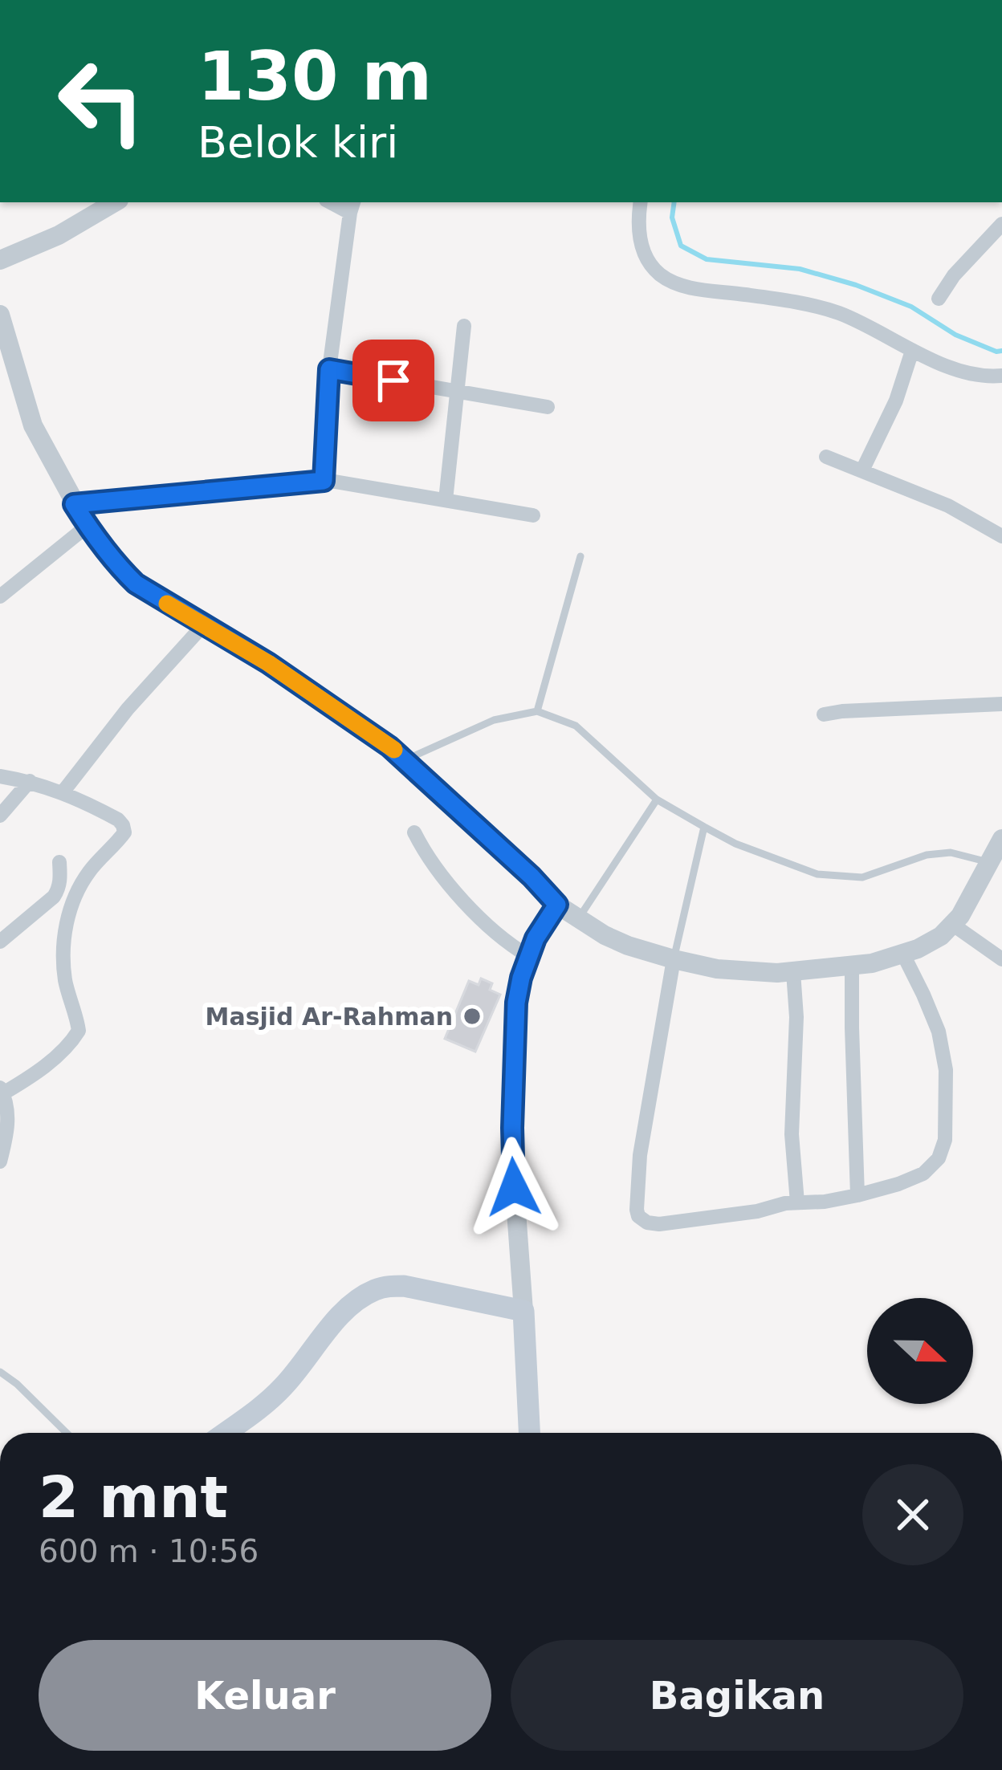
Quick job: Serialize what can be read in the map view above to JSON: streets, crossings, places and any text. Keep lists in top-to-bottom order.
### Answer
{
  "places": ["Masjid Ar-Rahman"],
  "north": "right",
  "page": {
    "turn": ["130 m", "Belok kiri"],
    "heading": ["2 mnt", "600 m · 10:56"],
    "buttons": ["Keluar", "Bagikan"]
  }
}
